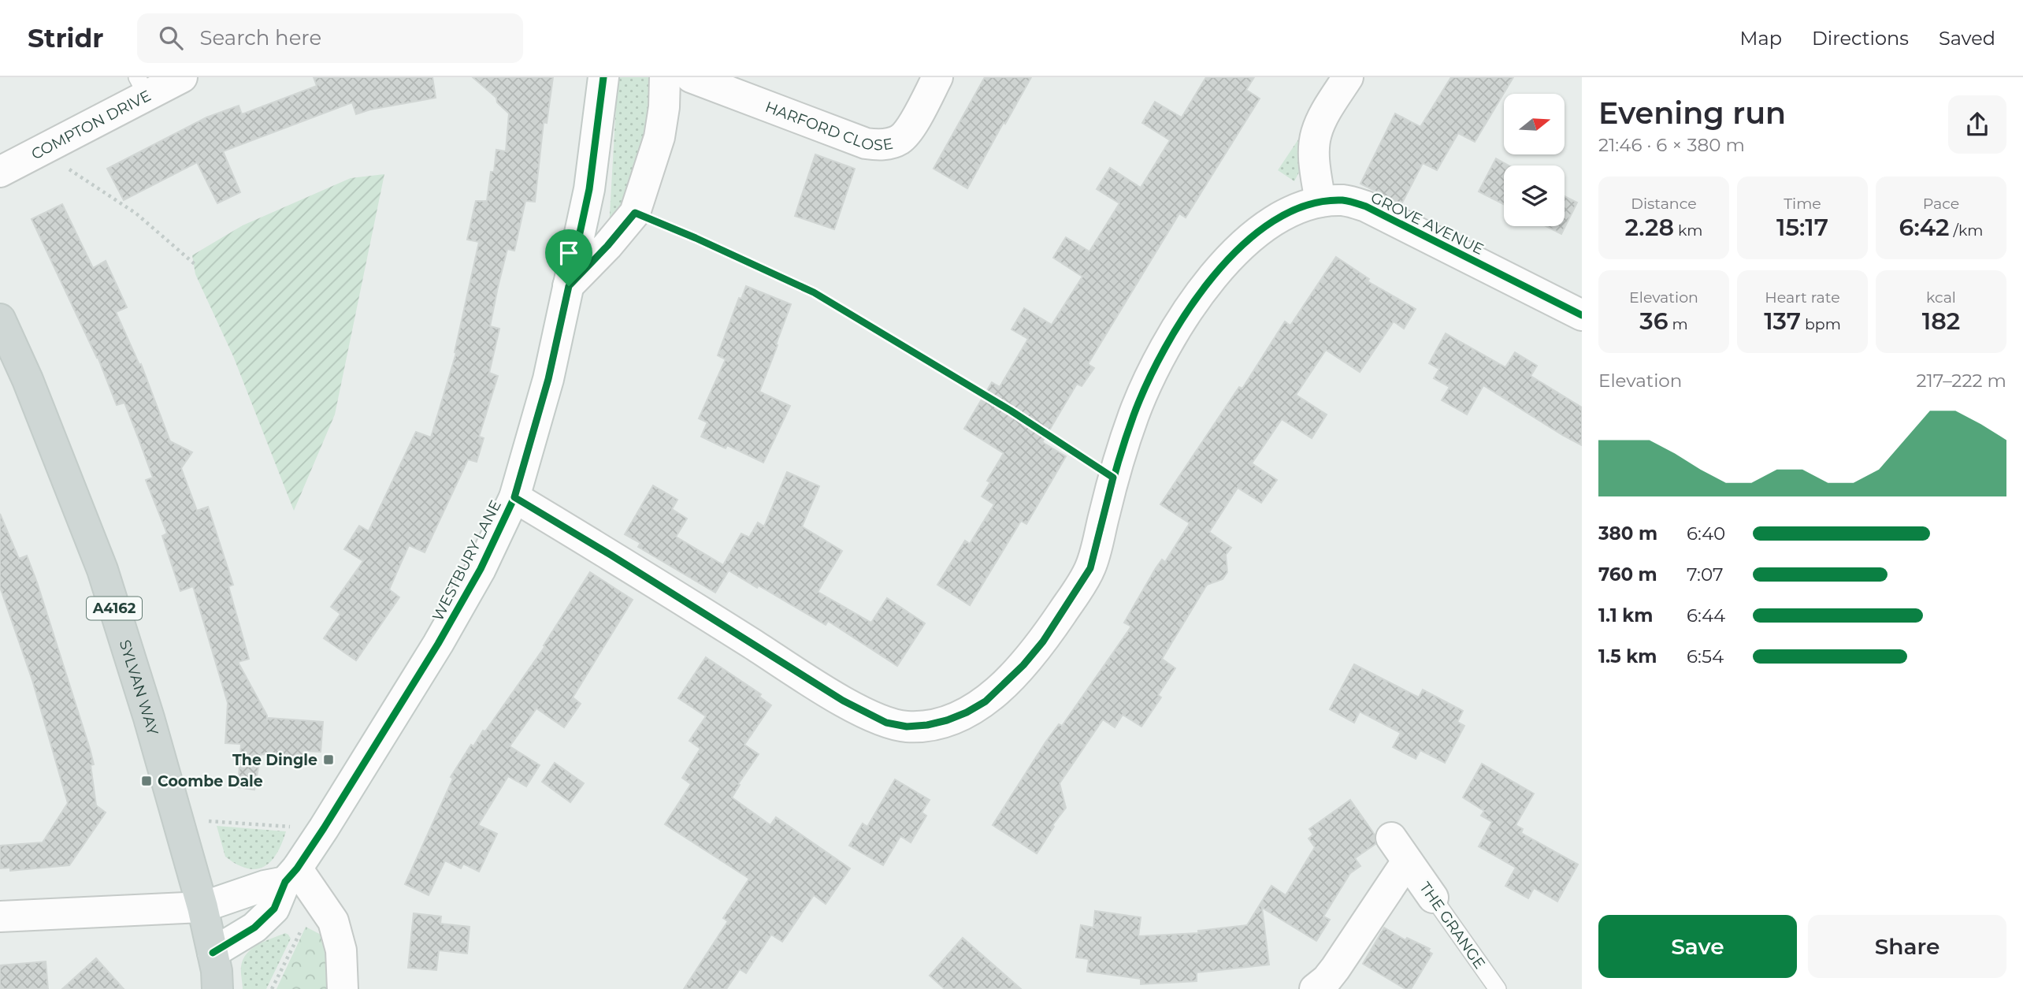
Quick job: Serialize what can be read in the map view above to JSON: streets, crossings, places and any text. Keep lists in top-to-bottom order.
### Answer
{
  "streets": {
    "main road": ["A4162", "SYLVAN WAY"],
    "street": [
      "HARFORD CLOSE",
      "COMPTON DRIVE",
      "GROVE AVENUE",
      "WESTBURY LANE",
      "THE GRANGE"
    ]
  },
  "crossings": [
    ["GROVE AVENUE", "WESTBURY LANE"],
    ["WESTBURY LANE", "A4162"],
    ["A4162", "SYLVAN WAY"]
  ],
  "places": {
    "transit": ["The Dingle", "Coombe Dale"]
  },
  "north": "right",
  "page": {
    "header": "Stridr",
    "search": "Search here",
    "nav": ["Map", "Directions", "Saved"],
    "heading": ["Evening run", "21:46 · 6 × 380 m"],
    "stats": [
      ["Distance", "2.28 km"],
      ["Time", "15:17"],
      ["Pace", "6:42 /km"],
      ["Elevation", "36 m"],
      ["Heart rate", "137 bpm"],
      ["kcal", "182"]
    ],
    "chart": ["Elevation", "217–222 m"],
    "list": [
      {
        "name": "380 m",
        "note": "6:40"
      },
      {
        "name": "760 m",
        "note": "7:07"
      },
      {
        "name": "1.1 km",
        "note": "6:44"
      },
      {
        "name": "1.5 km",
        "note": "6:54"
      }
    ],
    "buttons": ["Save", "Share"]
  }
}
